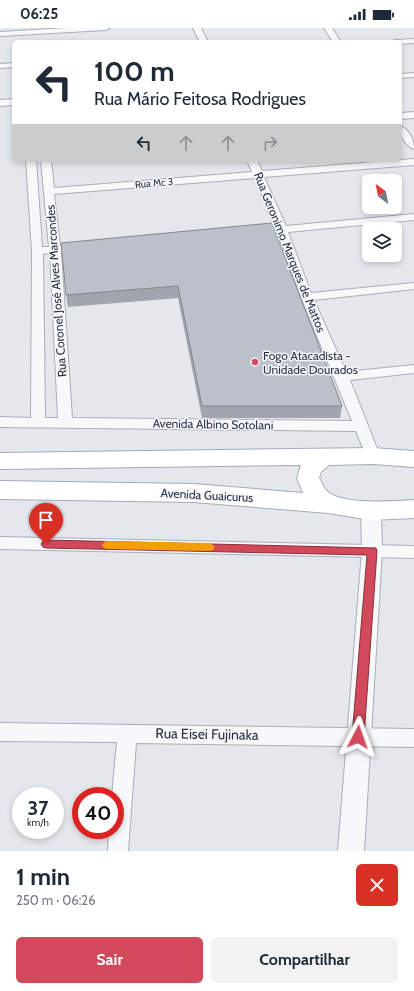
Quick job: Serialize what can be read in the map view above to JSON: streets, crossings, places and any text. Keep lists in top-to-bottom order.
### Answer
{
  "streets": {
    "main road": ["Avenida Guaicurus"],
    "street": [
      "Rua Mc 3",
      "Rua Geronimo Marques de Mattos",
      "Rua Coronel José Alves Marcondes",
      "Avenida Albino Sotolani",
      "Rua Eisei Fujinaka"
    ]
  },
  "crossings": [
    ["Rua Mc 3", "Rua Geronimo Marques de Mattos"],
    ["Rua Mc 3", "Rua Coronel José Alves Marcondes"],
    ["Rua Geronimo Marques de Mattos", "Avenida Albino Sotolani"],
    ["Rua Coronel José Alves Marcondes", "Avenida Albino Sotolani"]
  ],
  "places": ["Fogo Atacadista - Unidade Dourados"],
  "north": "top left",
  "page": {
    "status": "06:25",
    "turn": ["100 m", "Rua Mário Feitosa Rodrigues"],
    "speed": "37 km/h",
    "limit": "40",
    "heading": ["1 min", "250 m · 06:26"],
    "buttons": ["Sair", "Compartilhar"]
  }
}
